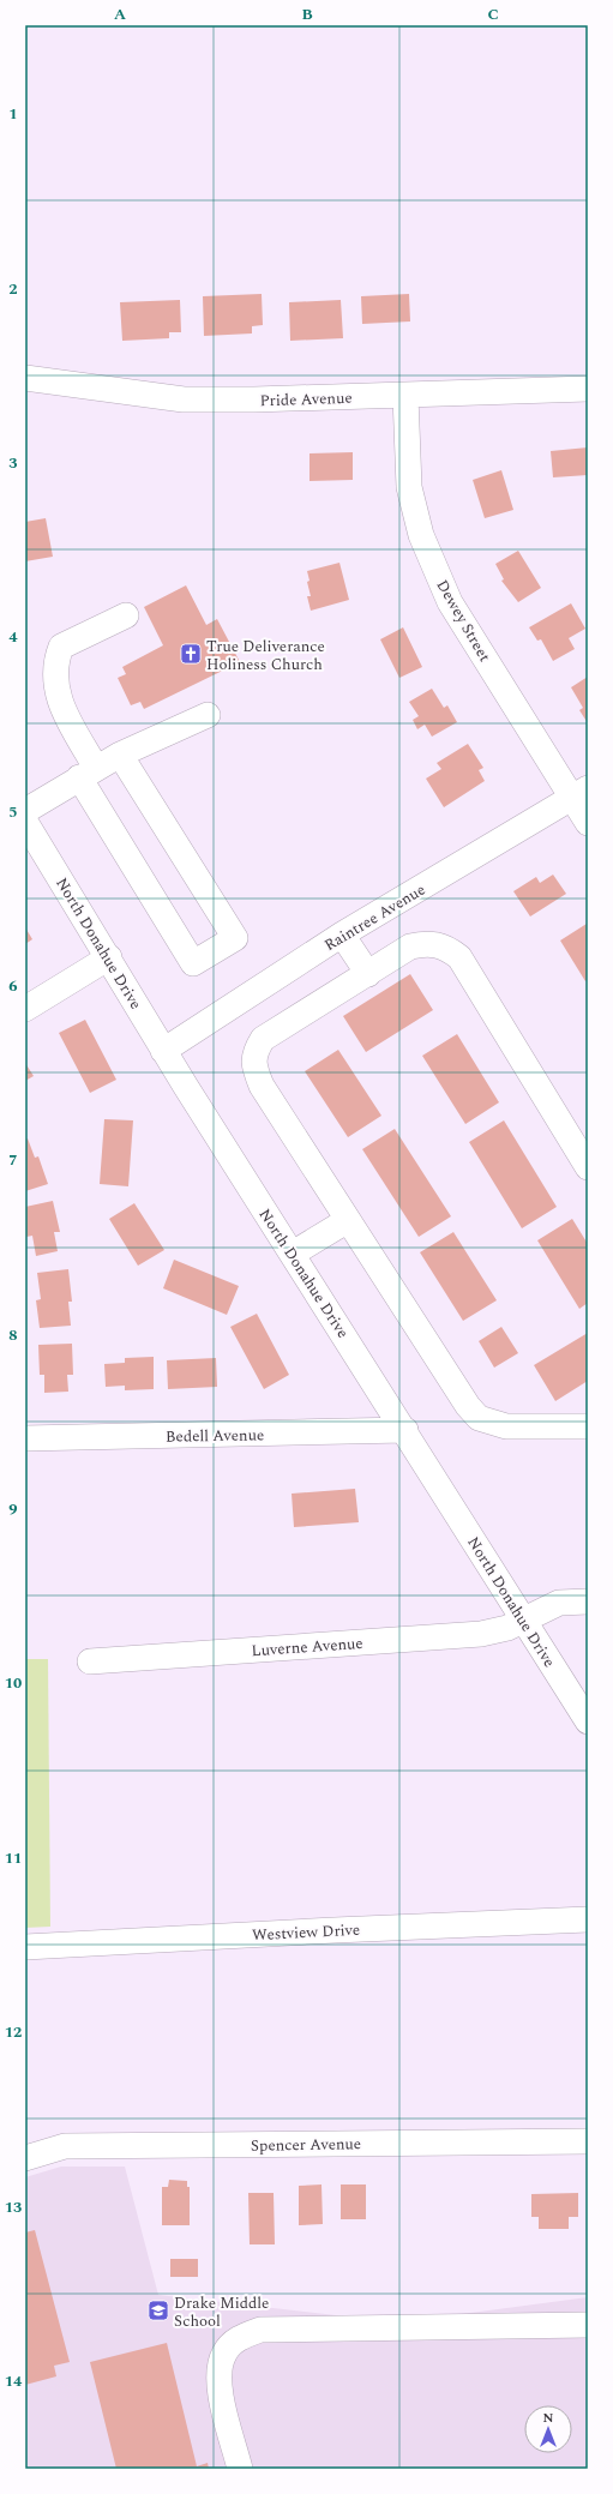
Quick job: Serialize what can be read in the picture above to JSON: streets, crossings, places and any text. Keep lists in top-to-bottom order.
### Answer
{
  "streets": {
    "street": [
      "Pride Avenue",
      "Dewey Street",
      "Raintree Avenue",
      "North Donahue Drive",
      "Bedell Avenue",
      "Luverne Avenue",
      "Westview Drive",
      "Spencer Avenue"
    ]
  },
  "crossings": [
    ["Pride Avenue", "Dewey Street"],
    ["Dewey Street", "Raintree Avenue"],
    ["Raintree Avenue", "North Donahue Drive"],
    ["North Donahue Drive", "Bedell Avenue"],
    ["North Donahue Drive", "Luverne Avenue"]
  ],
  "places": {
    "church": ["True Deliverance Holiness Church"],
    "school or university": ["Drake Middle School"]
  },
  "north": "top",
  "grid": {
    "columns": ["A", "B", "C"],
    "rows": [
      "1",
      "2",
      "3",
      "4",
      "5",
      "6",
      "7",
      "8",
      "9",
      "10",
      "11",
      "12",
      "13",
      "14"
    ]
  }
}
